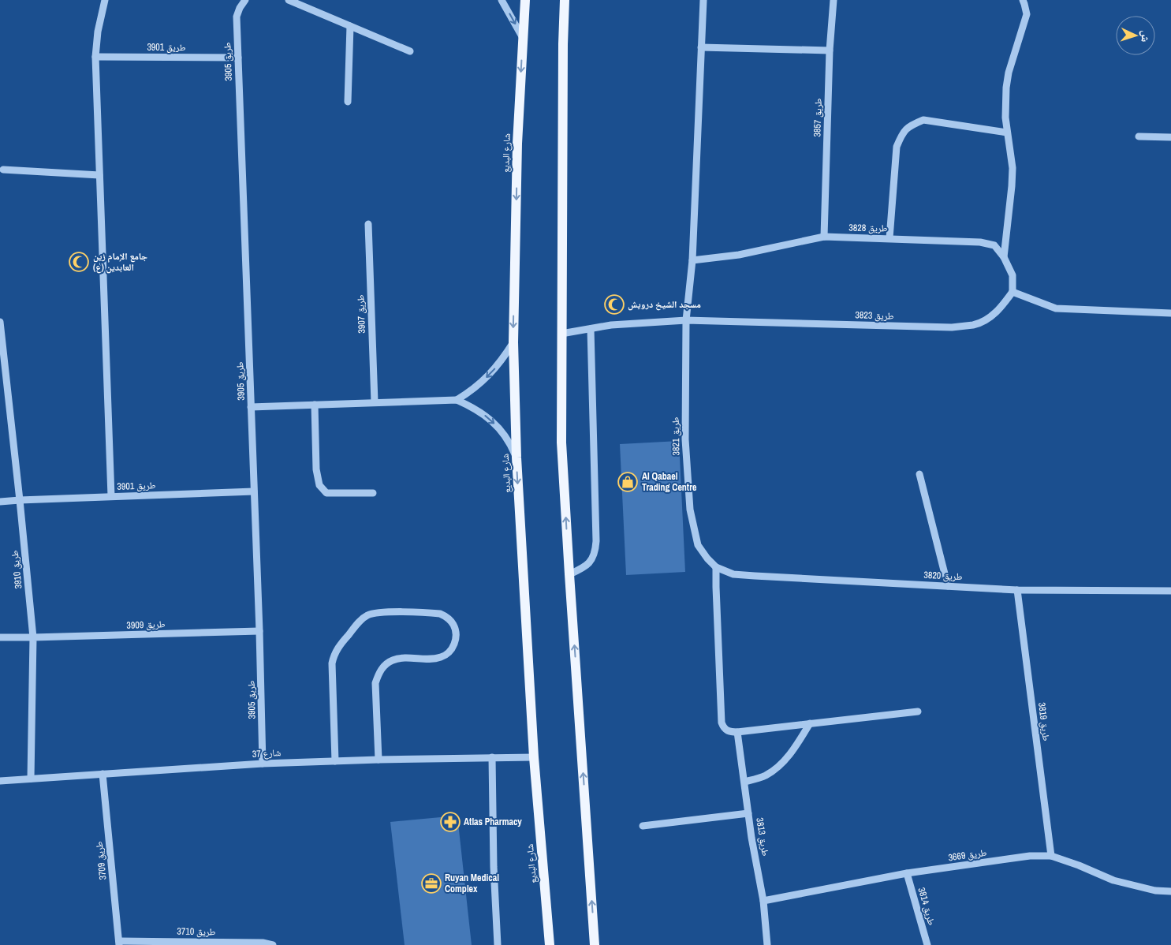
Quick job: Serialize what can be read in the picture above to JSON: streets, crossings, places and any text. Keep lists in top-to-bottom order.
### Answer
{
  "streets": {
    "main road": ["شارع البديع"],
    "street": [
      "طريق 3901",
      "طريق 3905",
      "طريق 3857",
      "طريق 3828",
      "طريق 3907",
      "طريق 3823",
      "طريق 3821",
      "طريق 3910",
      "طريق 3820",
      "طريق 3909",
      "طريق 3819",
      "شارع 37",
      "طريق 3813",
      "طريق 3669",
      "طريق 3709",
      "طريق 3814",
      "طريق 3710"
    ]
  },
  "crossings": [
    ["طريق 3901", "طريق 3905"],
    ["طريق 3901", "طريق 3910"],
    ["طريق 3905", "طريق 3909"],
    ["طريق 3905", "شارع 37"],
    ["طريق 3857", "طريق 3828"],
    ["شارع البديع", "شارع 37"],
    ["طريق 3828", "طريق 3823"],
    ["طريق 3823", "طريق 3821"],
    ["طريق 3821", "طريق 3820"],
    ["طريق 3910", "طريق 3909"],
    ["طريق 3820", "طريق 3819"],
    ["طريق 3819", "طريق 3669"],
    ["شارع 37", "طريق 3709"],
    ["طريق 3813", "طريق 3669"],
    ["طريق 3669", "طريق 3814"],
    ["طريق 3709", "طريق 3710"]
  ],
  "places": {
    "mosque": ["جامع الإمام زين العابدين (ع)", "مسجد الشيخ درويش"],
    "shop": ["Al Qabael Trading Centre"],
    "pharmacy": ["Atlas Pharmacy"],
    "office": ["Ruyan Medical Complex"]
  },
  "north": "right"
}
